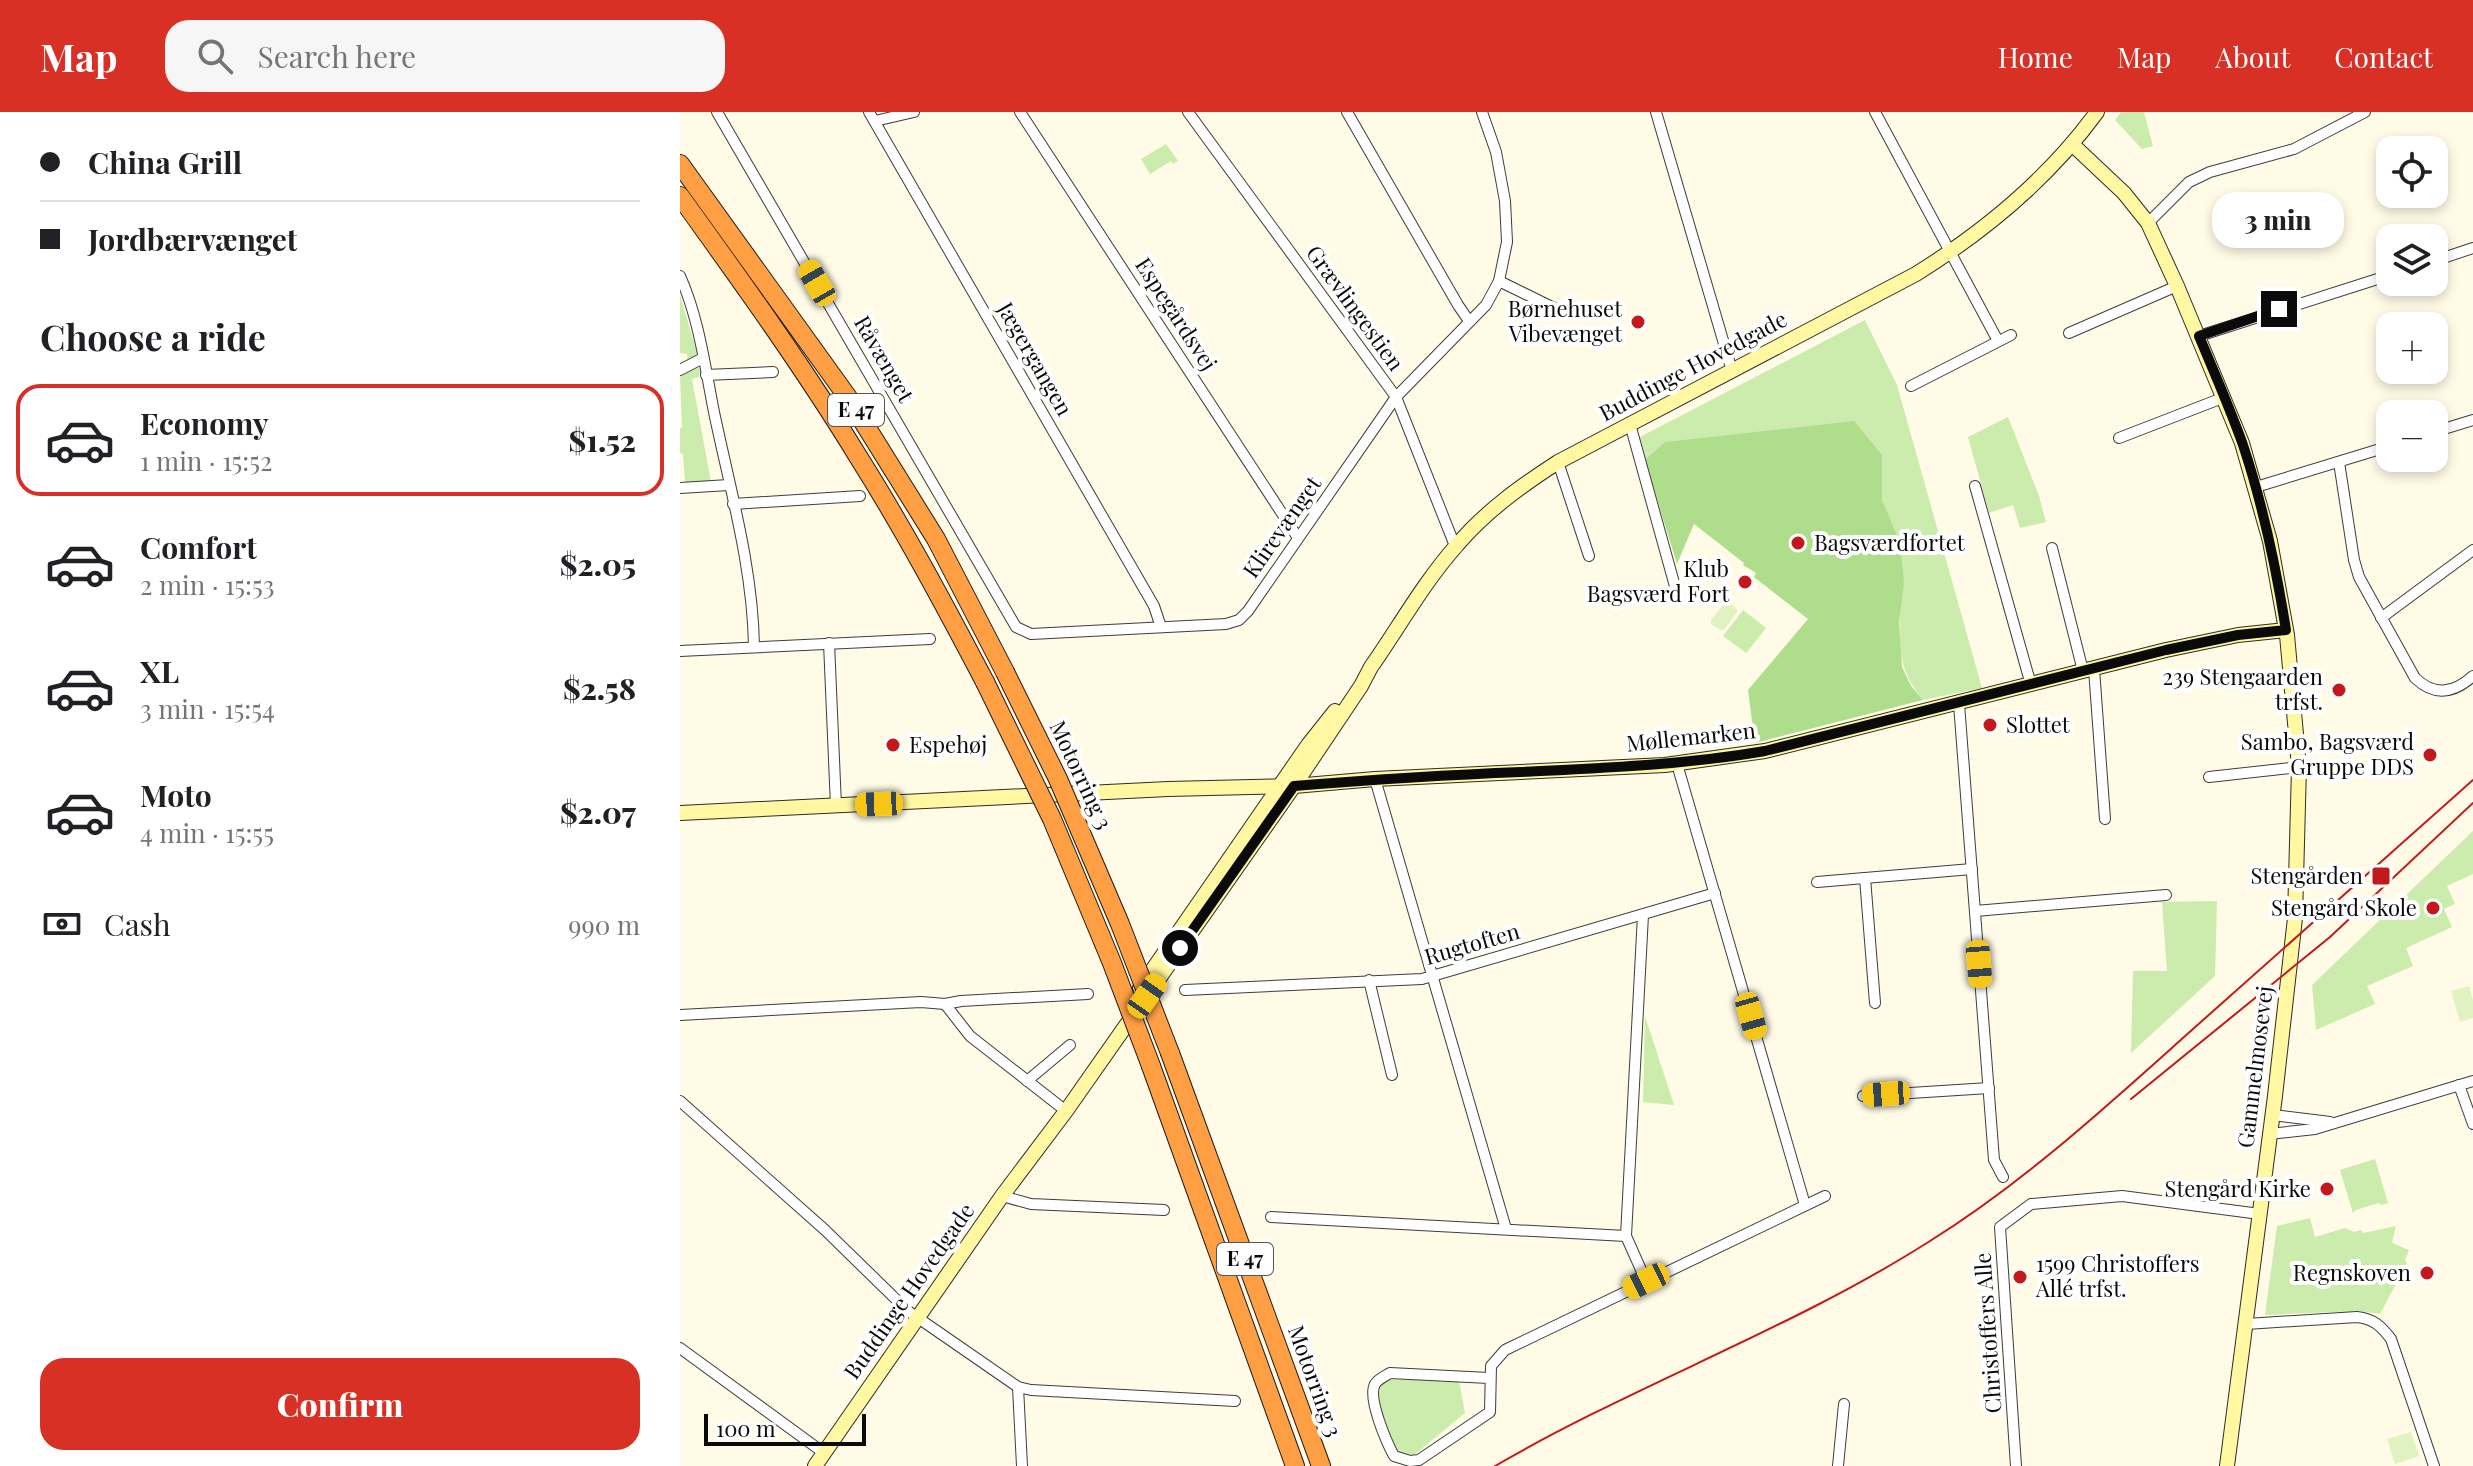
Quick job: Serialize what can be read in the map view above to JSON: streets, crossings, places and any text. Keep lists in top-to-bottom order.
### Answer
{
  "streets": {
    "highway": ["E 47", "Motorring 3"],
    "street": [
      "Grævlingestien",
      "Espegårdsvej",
      "Råvænget",
      "Jægergangen",
      "Buddinge Hovedgade",
      "Klirevænget",
      "Møllemarken",
      "Rugtoften",
      "Gammelmosevej",
      "Christoffers Alle"
    ]
  },
  "crossings": [
    ["Grævlingestien", "Buddinge Hovedgade"],
    ["Grævlingestien", "Klirevænget"],
    ["Espegårdsvej", "Klirevænget"],
    ["Råvænget", "Klirevænget"],
    ["Jægergangen", "Klirevænget"],
    ["Buddinge Hovedgade", "Møllemarken"],
    ["Buddinge Hovedgade", "Gammelmosevej"],
    ["Møllemarken", "Gammelmosevej"],
    ["Gammelmosevej", "Christoffers Alle"]
  ],
  "places": {
    "other": [
      "Børnehuset Vibevænget",
      "Bagsværdfortet",
      "Klub Bagsværd Fort",
      "239 Stengaarden trfst.",
      "Slottet",
      "Espehøj",
      "Sambo, Bagsværd Gruppe DDS",
      "Stengård Skole",
      "Stengård Kirke",
      "Regnskoven",
      "1599 Christoffers Allé trfst."
    ],
    "transit": ["Stengården"]
  },
  "scale_bar": "100 m",
  "page": {
    "header": "Map",
    "search": "Search here",
    "nav": [
      "Home",
      "Map",
      "About",
      "Contact"
    ],
    "banner": ["China Grill", "Jordbærvænget"],
    "map_buttons": ["+", "−"],
    "bubble": "3 min",
    "heading": "Choose a ride",
    "list": [
      {
        "name": "Economy",
        "note": "1 min · 15:52",
        "value": "$1.52"
      },
      {
        "name": "Comfort",
        "note": "2 min · 15:53",
        "value": "$2.05"
      },
      {
        "name": "XL",
        "note": "3 min · 15:54",
        "value": "$2.58"
      },
      {
        "name": "Moto",
        "note": "4 min · 15:55",
        "value": "$2.07"
      }
    ],
    "pay": ["Cash", "990 m"],
    "buttons": "Confirm",
    "scale": "100 m"
  }
}
